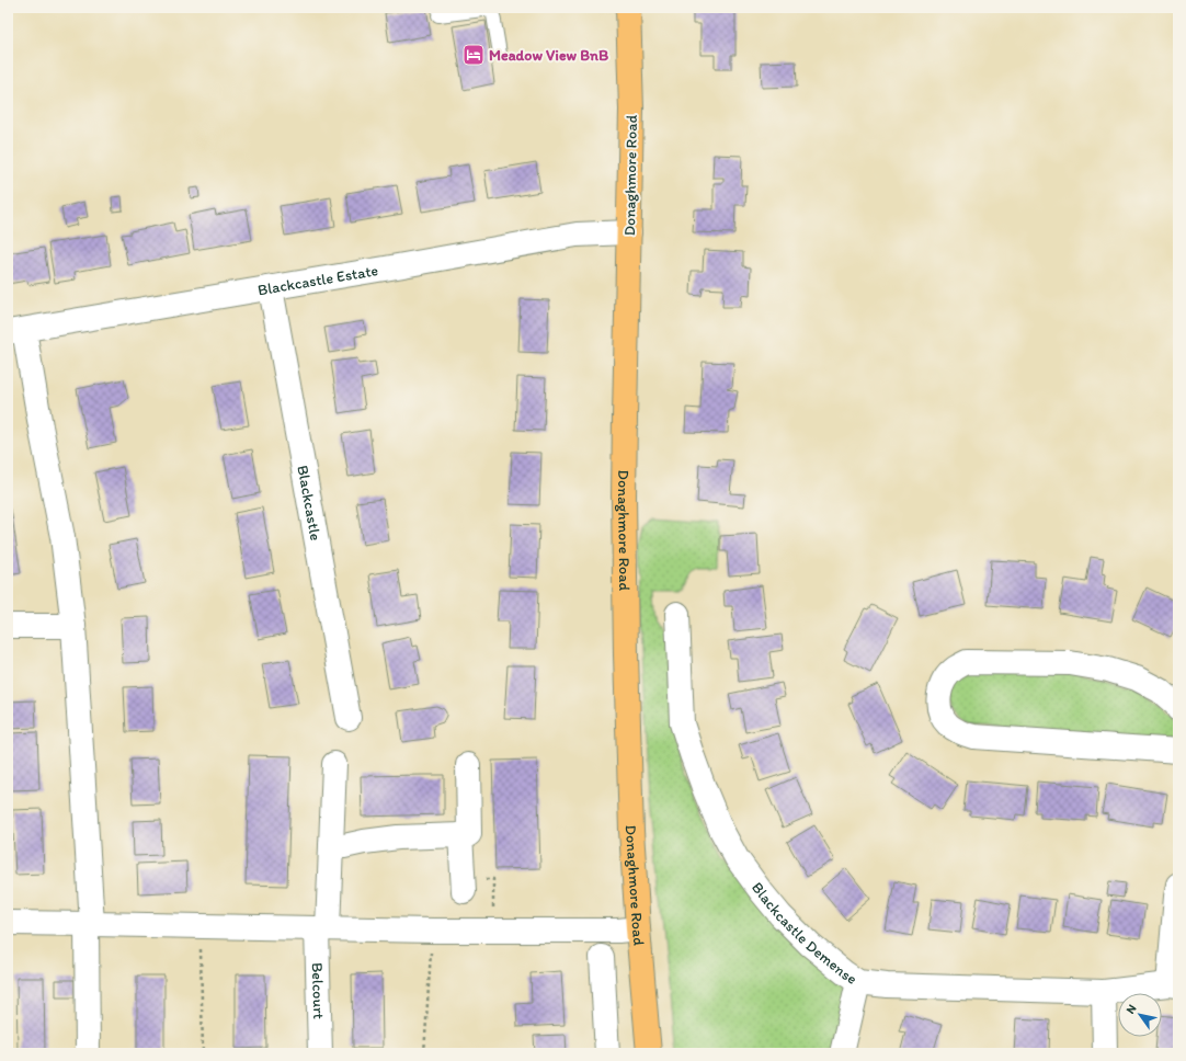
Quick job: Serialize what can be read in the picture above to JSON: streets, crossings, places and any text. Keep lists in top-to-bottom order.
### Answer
{
  "streets": {
    "main road": ["Donaghmore Road"],
    "street": [
      "Blackcastle Estate",
      "Blackcastle",
      "Blackcastle Demense",
      "Belcourt"
    ]
  },
  "crossings": [
    ["Donaghmore Road", "Blackcastle Estate"],
    ["Blackcastle Estate", "Blackcastle"]
  ],
  "places": {
    "hotel": ["Meadow View BnB"]
  },
  "north": "top left"
}
